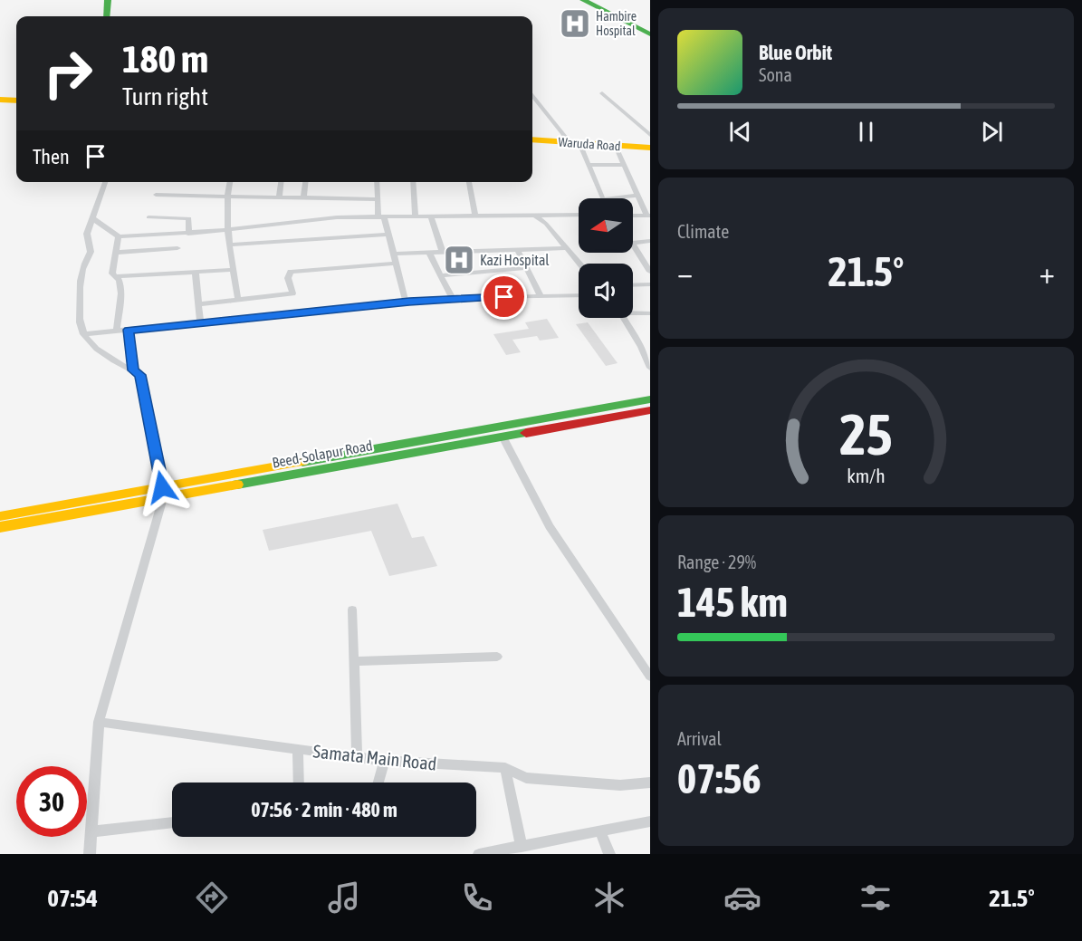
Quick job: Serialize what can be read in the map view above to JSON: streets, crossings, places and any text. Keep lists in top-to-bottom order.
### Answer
{
  "streets": {
    "main road": ["Waruda Road", "Beed-Solapur Road"],
    "street": ["Samata Main Road"]
  },
  "places": {
    "hospital": ["Hambire Hospital", "Kazi Hospital"]
  },
  "north": "left",
  "page": {
    "turn": ["180 m", "Turn right"],
    "song": ["Blue Orbit", "Sona"],
    "then": "Then",
    "tile": [
      "Climate",
      ["Range · 29%", "145 km"],
      ["Arrival", "07:56"]
    ],
    "heat": ["−", "21.5°", "+"],
    "limit": "30",
    "trip": "07:56 · 2 min · 480 m",
    "tabs": ["07:54", "21.5°"],
    "gauge": ["25", "km/h"]
  }
}
